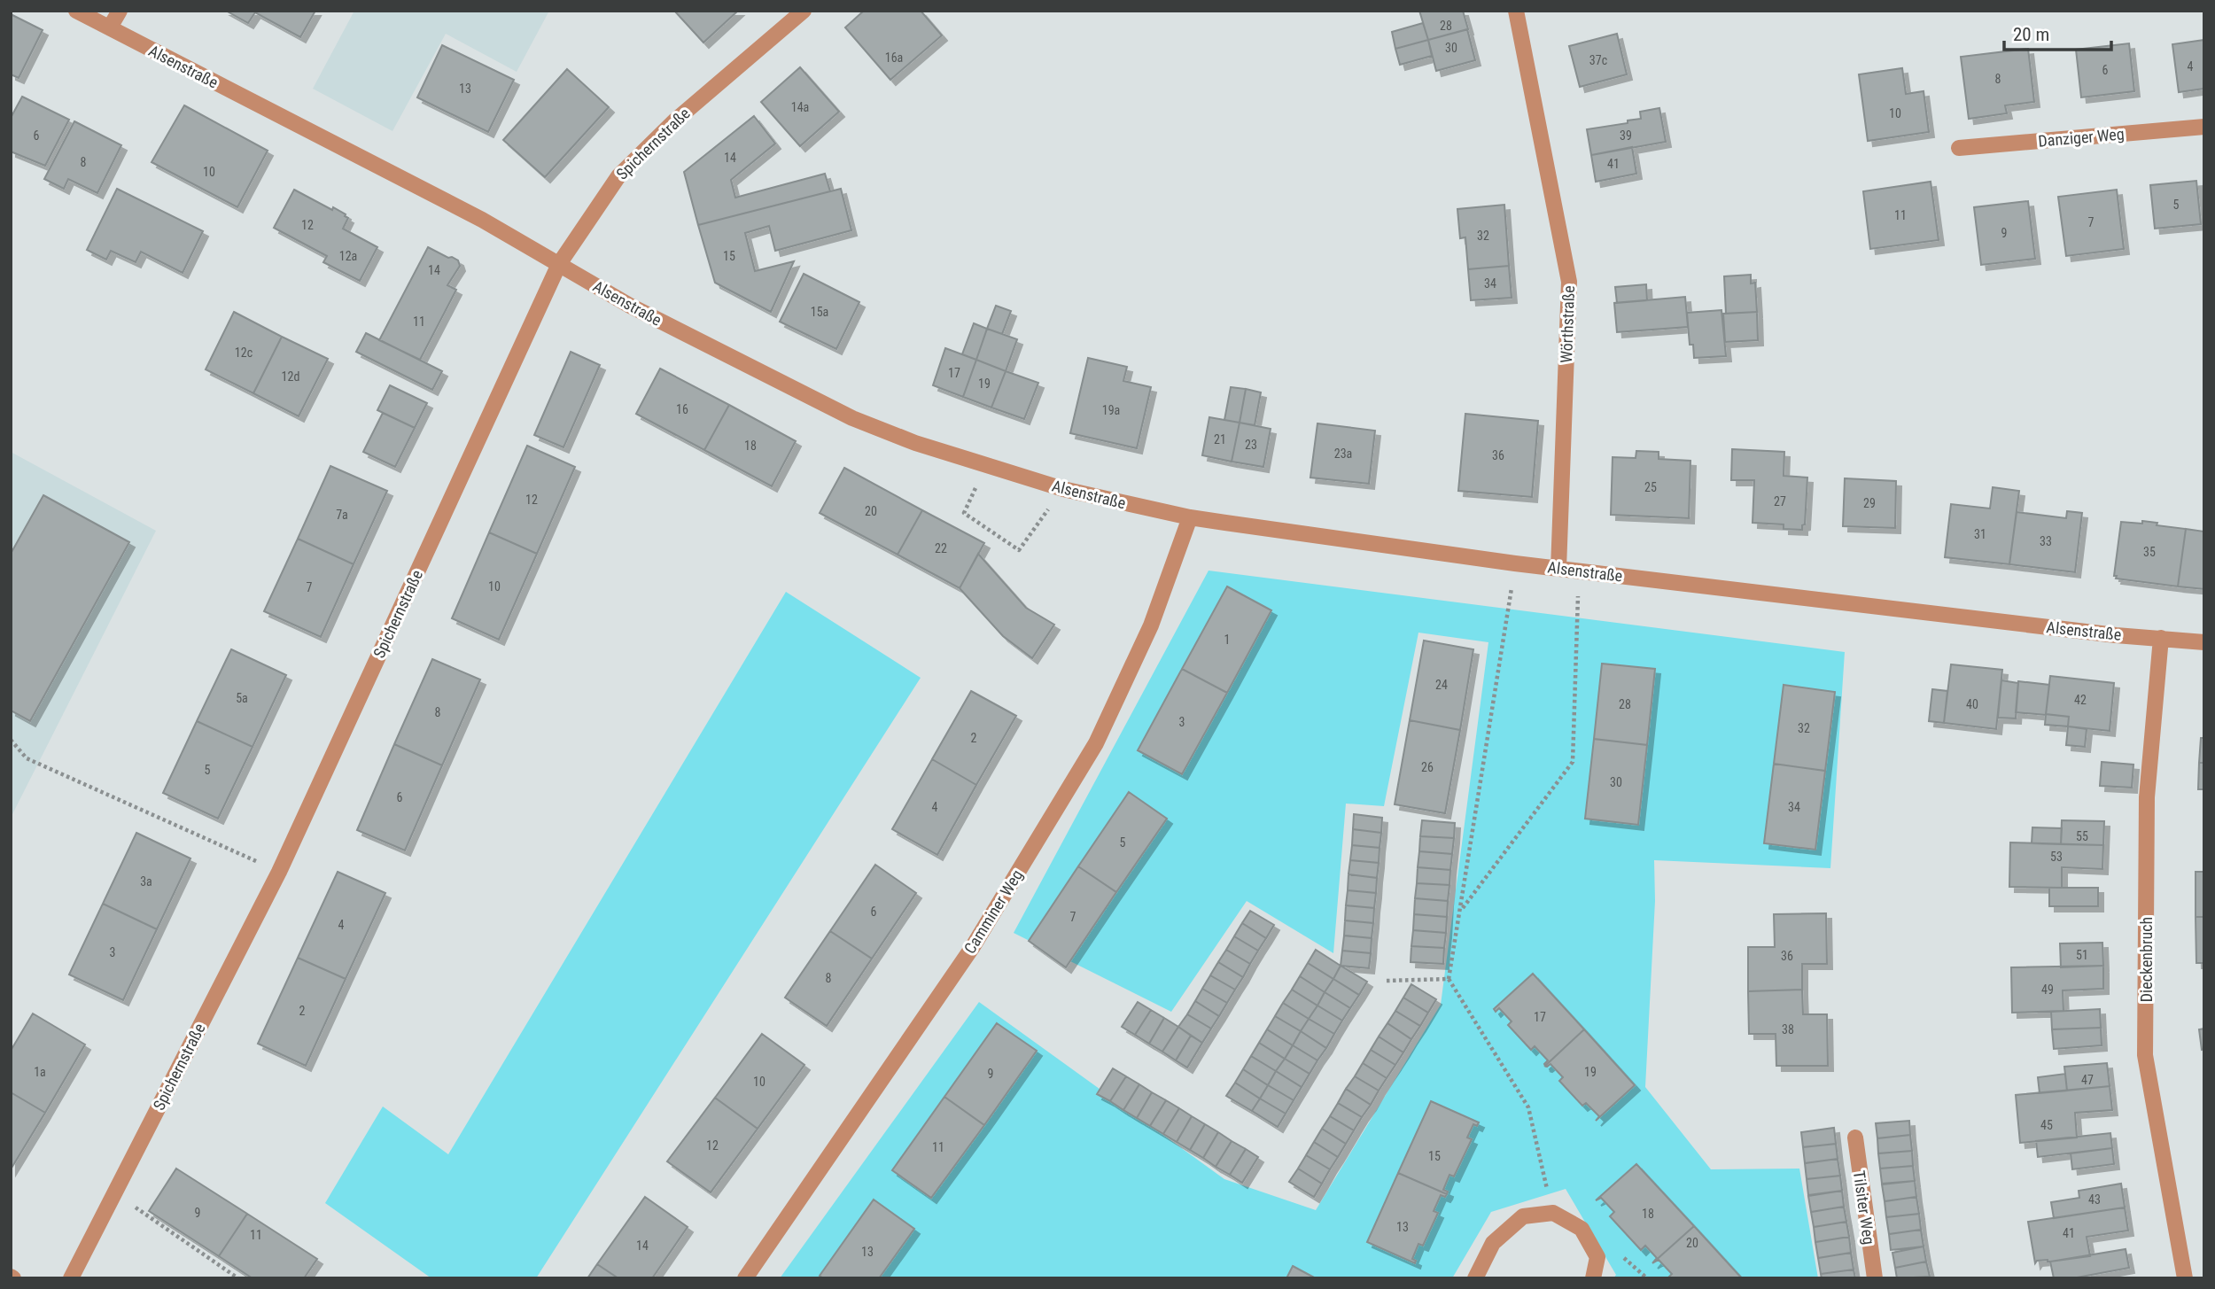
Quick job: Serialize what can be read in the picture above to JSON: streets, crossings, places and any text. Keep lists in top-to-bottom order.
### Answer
{
  "streets": {
    "street": [
      "Alsenstraße",
      "Danziger Weg",
      "Spichernstraße",
      "Wörthstraße",
      "Camminer Weg",
      "Dieckenbruch",
      "Tilsiter Weg"
    ]
  },
  "crossings": [
    ["Alsenstraße", "Spichernstraße"],
    ["Alsenstraße", "Wörthstraße"],
    ["Alsenstraße", "Camminer Weg"],
    ["Alsenstraße", "Dieckenbruch"]
  ],
  "house_numbers": [
    "28",
    "30",
    "16a",
    "37c",
    "4",
    "6",
    "8",
    "13",
    "14a",
    "10",
    "6",
    "39",
    "14",
    "8",
    "41",
    "10",
    "5",
    "11",
    "7",
    "12",
    "9",
    "32",
    "12a",
    "15",
    "14",
    "34",
    "15a",
    "11",
    "12c",
    "17",
    "12d",
    "19",
    "16",
    "19a",
    "21",
    "23",
    "18",
    "23a",
    "36",
    "25",
    "12",
    "27",
    "29",
    "20",
    "7a",
    "31",
    "33",
    "22",
    "35",
    "10",
    "7",
    "1",
    "24",
    "5a",
    "42",
    "28",
    "40",
    "8",
    "3",
    "32",
    "2",
    "26",
    "5",
    "30",
    "6",
    "4",
    "34",
    "55",
    "5",
    "53",
    "3a",
    "6",
    "7",
    "4",
    "3",
    "51",
    "36",
    "8",
    "49",
    "2",
    "17",
    "38",
    "1a",
    "19",
    "9",
    "47",
    "10",
    "45",
    "12",
    "11",
    "15",
    "43",
    "9",
    "18",
    "13",
    "41",
    "11",
    "20",
    "14",
    "13"
  ],
  "scale_bar": "20 m"
}
